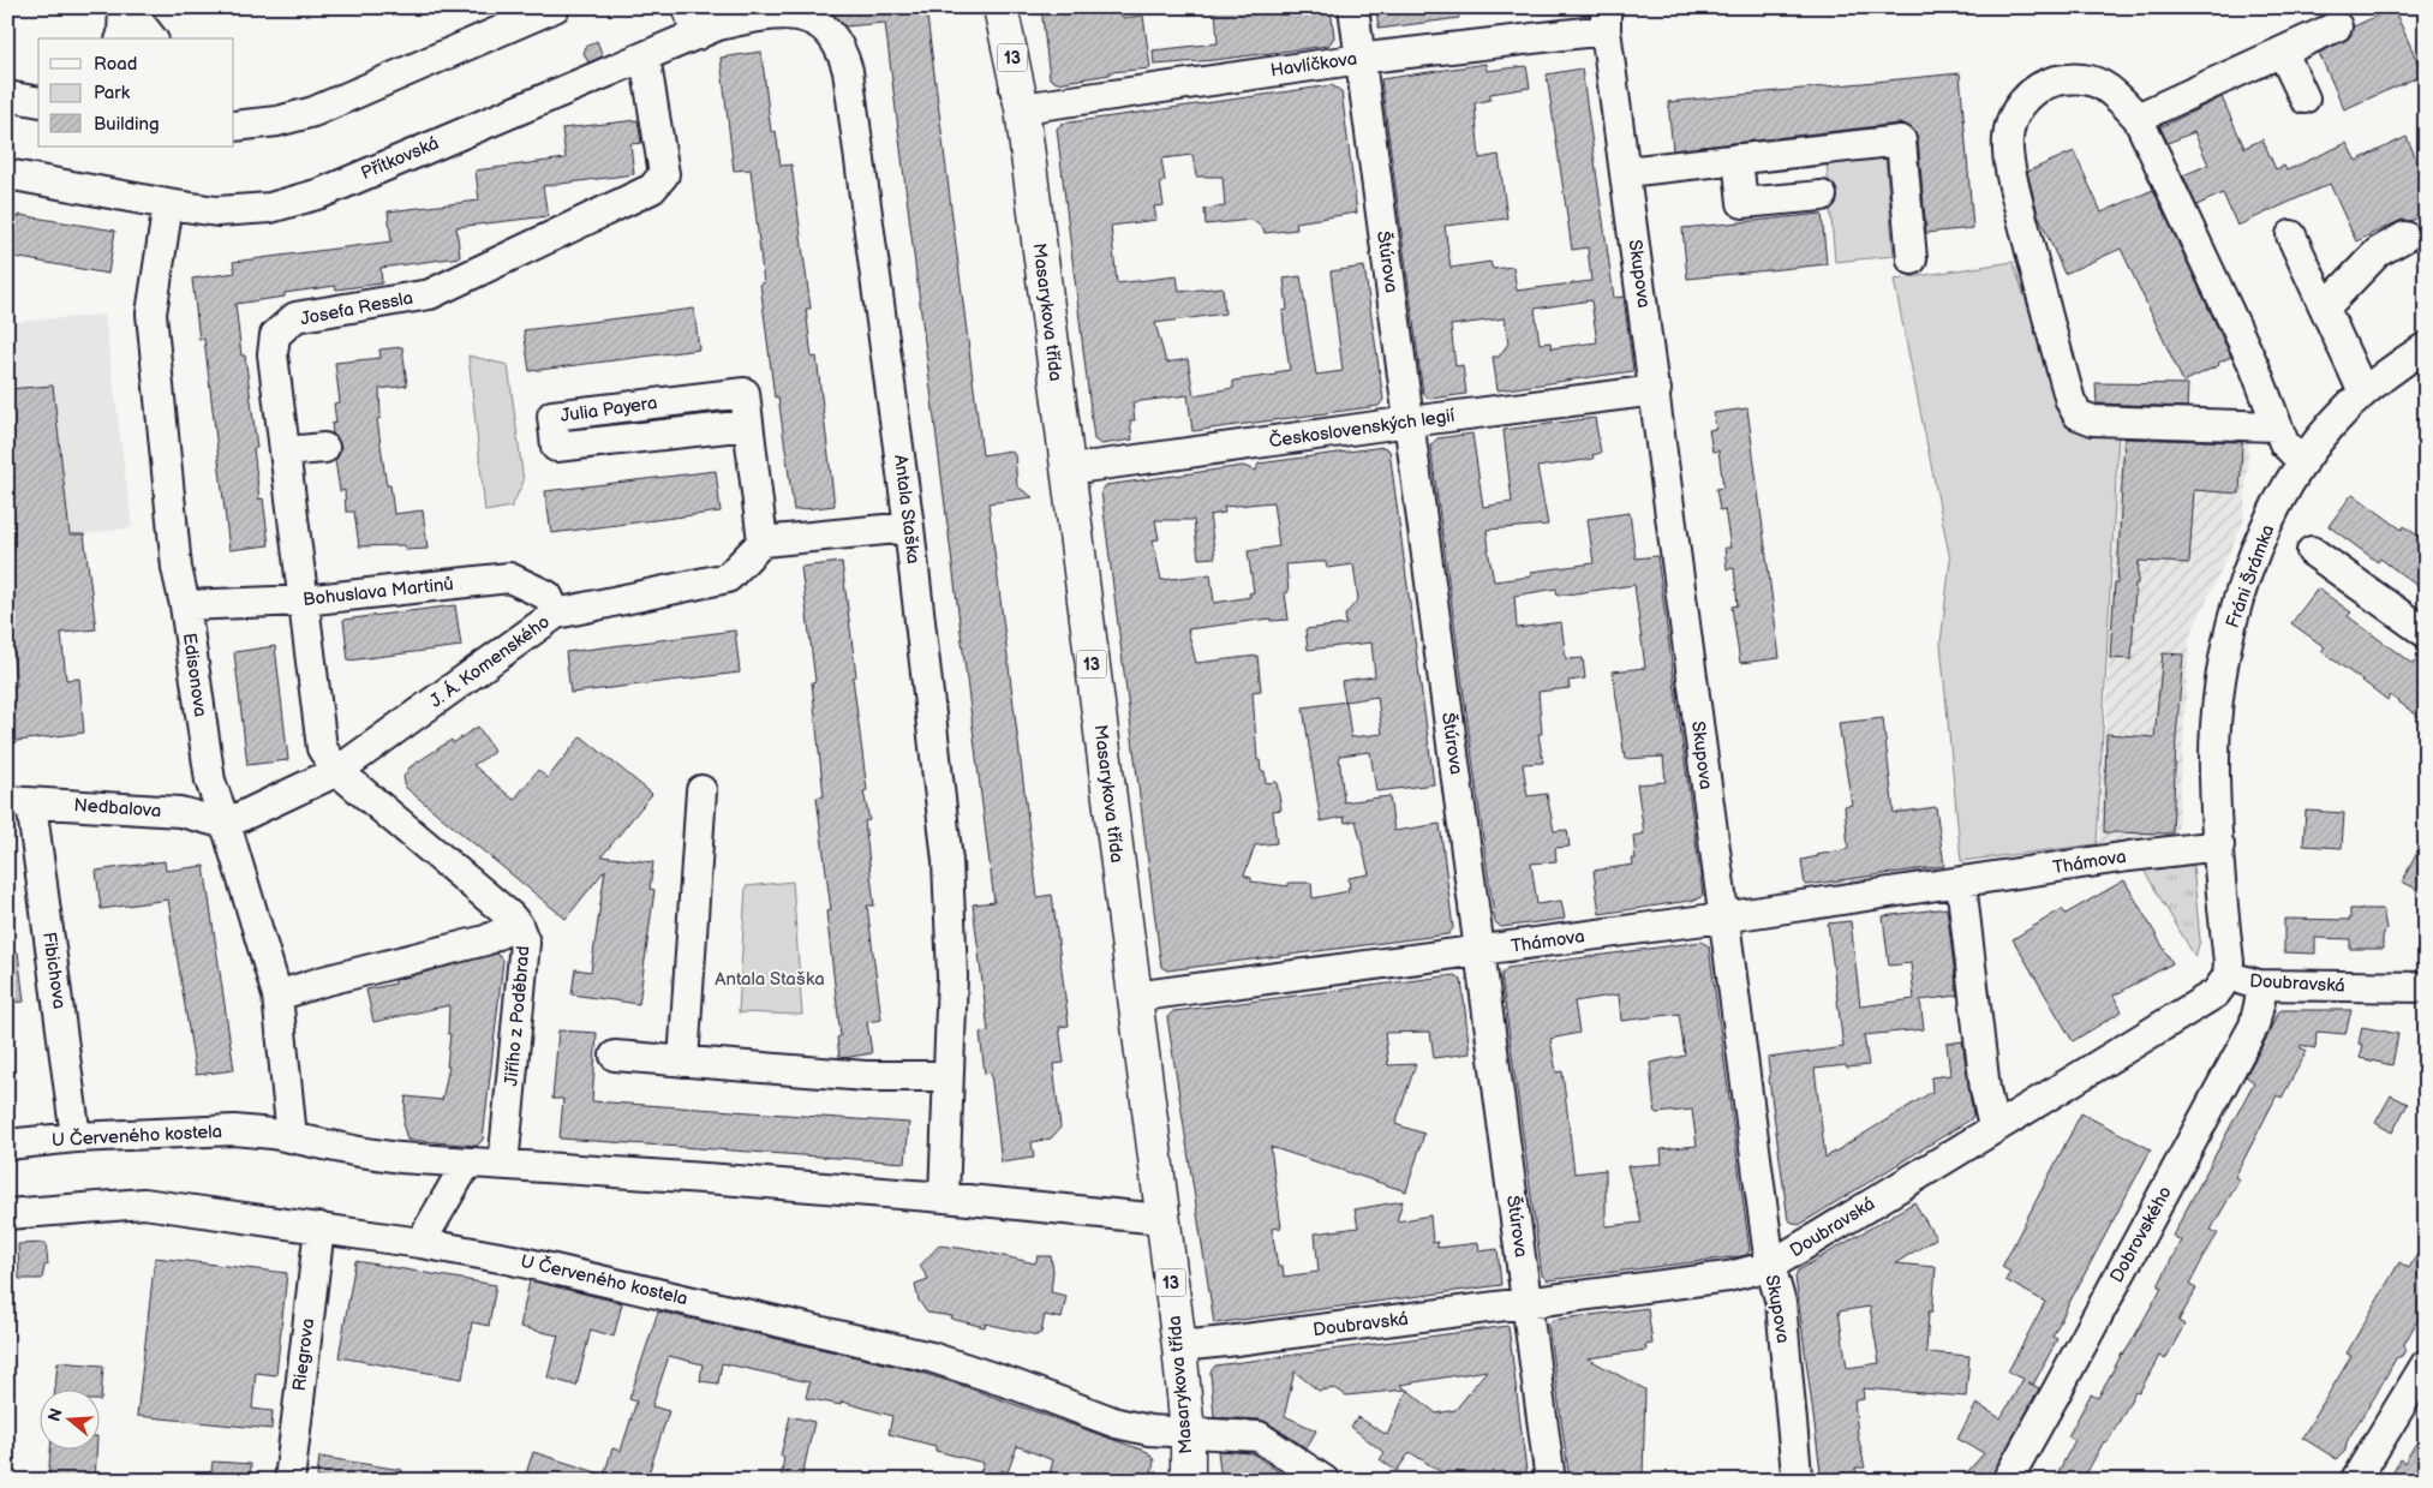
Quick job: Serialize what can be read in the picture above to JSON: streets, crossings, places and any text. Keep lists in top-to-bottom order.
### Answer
{
  "streets": {
    "main road": ["13", "Masarykova třída"],
    "street": [
      "Havlíčkova",
      "Přítkovská",
      "Štúrova",
      "Skupova",
      "Josefa Ressla",
      "Julia Payera",
      "Československých legií",
      "Antala Staška",
      "Fráni Šrámka",
      "Bohuslava Martinů",
      "J. Á. Komenského",
      "Edisonova",
      "Nedbalova",
      "Thámova",
      "Fibichova",
      "Doubravská",
      "Jiřího z Poděbrad",
      "U Červeného kostela",
      "Dobrovského",
      "Riegrova"
    ]
  },
  "crossings": [
    ["Havlíčkova", "Štúrova"],
    ["Havlíčkova", "Skupova"],
    ["Havlíčkova", "Masarykova třída"],
    ["Přítkovská", "Josefa Ressla"],
    ["Přítkovská", "Antala Staška"],
    ["Přítkovská", "Edisonova"],
    ["Štúrova", "Československých legií"],
    ["Štúrova", "Thámova"],
    ["Štúrova", "Doubravská"],
    ["Skupova", "Československých legií"],
    ["Skupova", "Thámova"],
    ["Skupova", "Doubravská"],
    ["Josefa Ressla", "Bohuslava Martinů"],
    ["Josefa Ressla", "J. Á. Komenského"],
    ["Josefa Ressla", "Jiřího z Poděbrad"],
    ["Masarykova třída", "Československých legií"],
    ["Masarykova třída", "Thámova"],
    ["Masarykova třída", "Doubravská"],
    ["Masarykova třída", "U Červeného kostela"],
    ["Julia Payera", "J. Á. Komenského"],
    ["Antala Staška", "U Červeného kostela"],
    ["Fráni Šrámka", "Thámova"],
    ["Fráni Šrámka", "Doubravská"],
    ["Bohuslava Martinů", "J. Á. Komenského"],
    ["Bohuslava Martinů", "Edisonova"],
    ["J. Á. Komenského", "Edisonova"],
    ["J. Á. Komenského", "Nedbalova"],
    ["J. Á. Komenského", "Jiřího z Poděbrad"],
    ["Edisonova", "Nedbalova"],
    ["Edisonova", "U Červeného kostela"],
    ["Nedbalova", "Fibichova"],
    ["Fibichova", "U Červeného kostela"],
    ["Doubravská", "Dobrovského"],
    ["Jiřího z Poděbrad", "U Červeného kostela"],
    ["U Červeného kostela", "Riegrova"]
  ],
  "parks": ["Antala Staška"],
  "legend": ["Road", "Park", "Building"],
  "north": "left"
}
